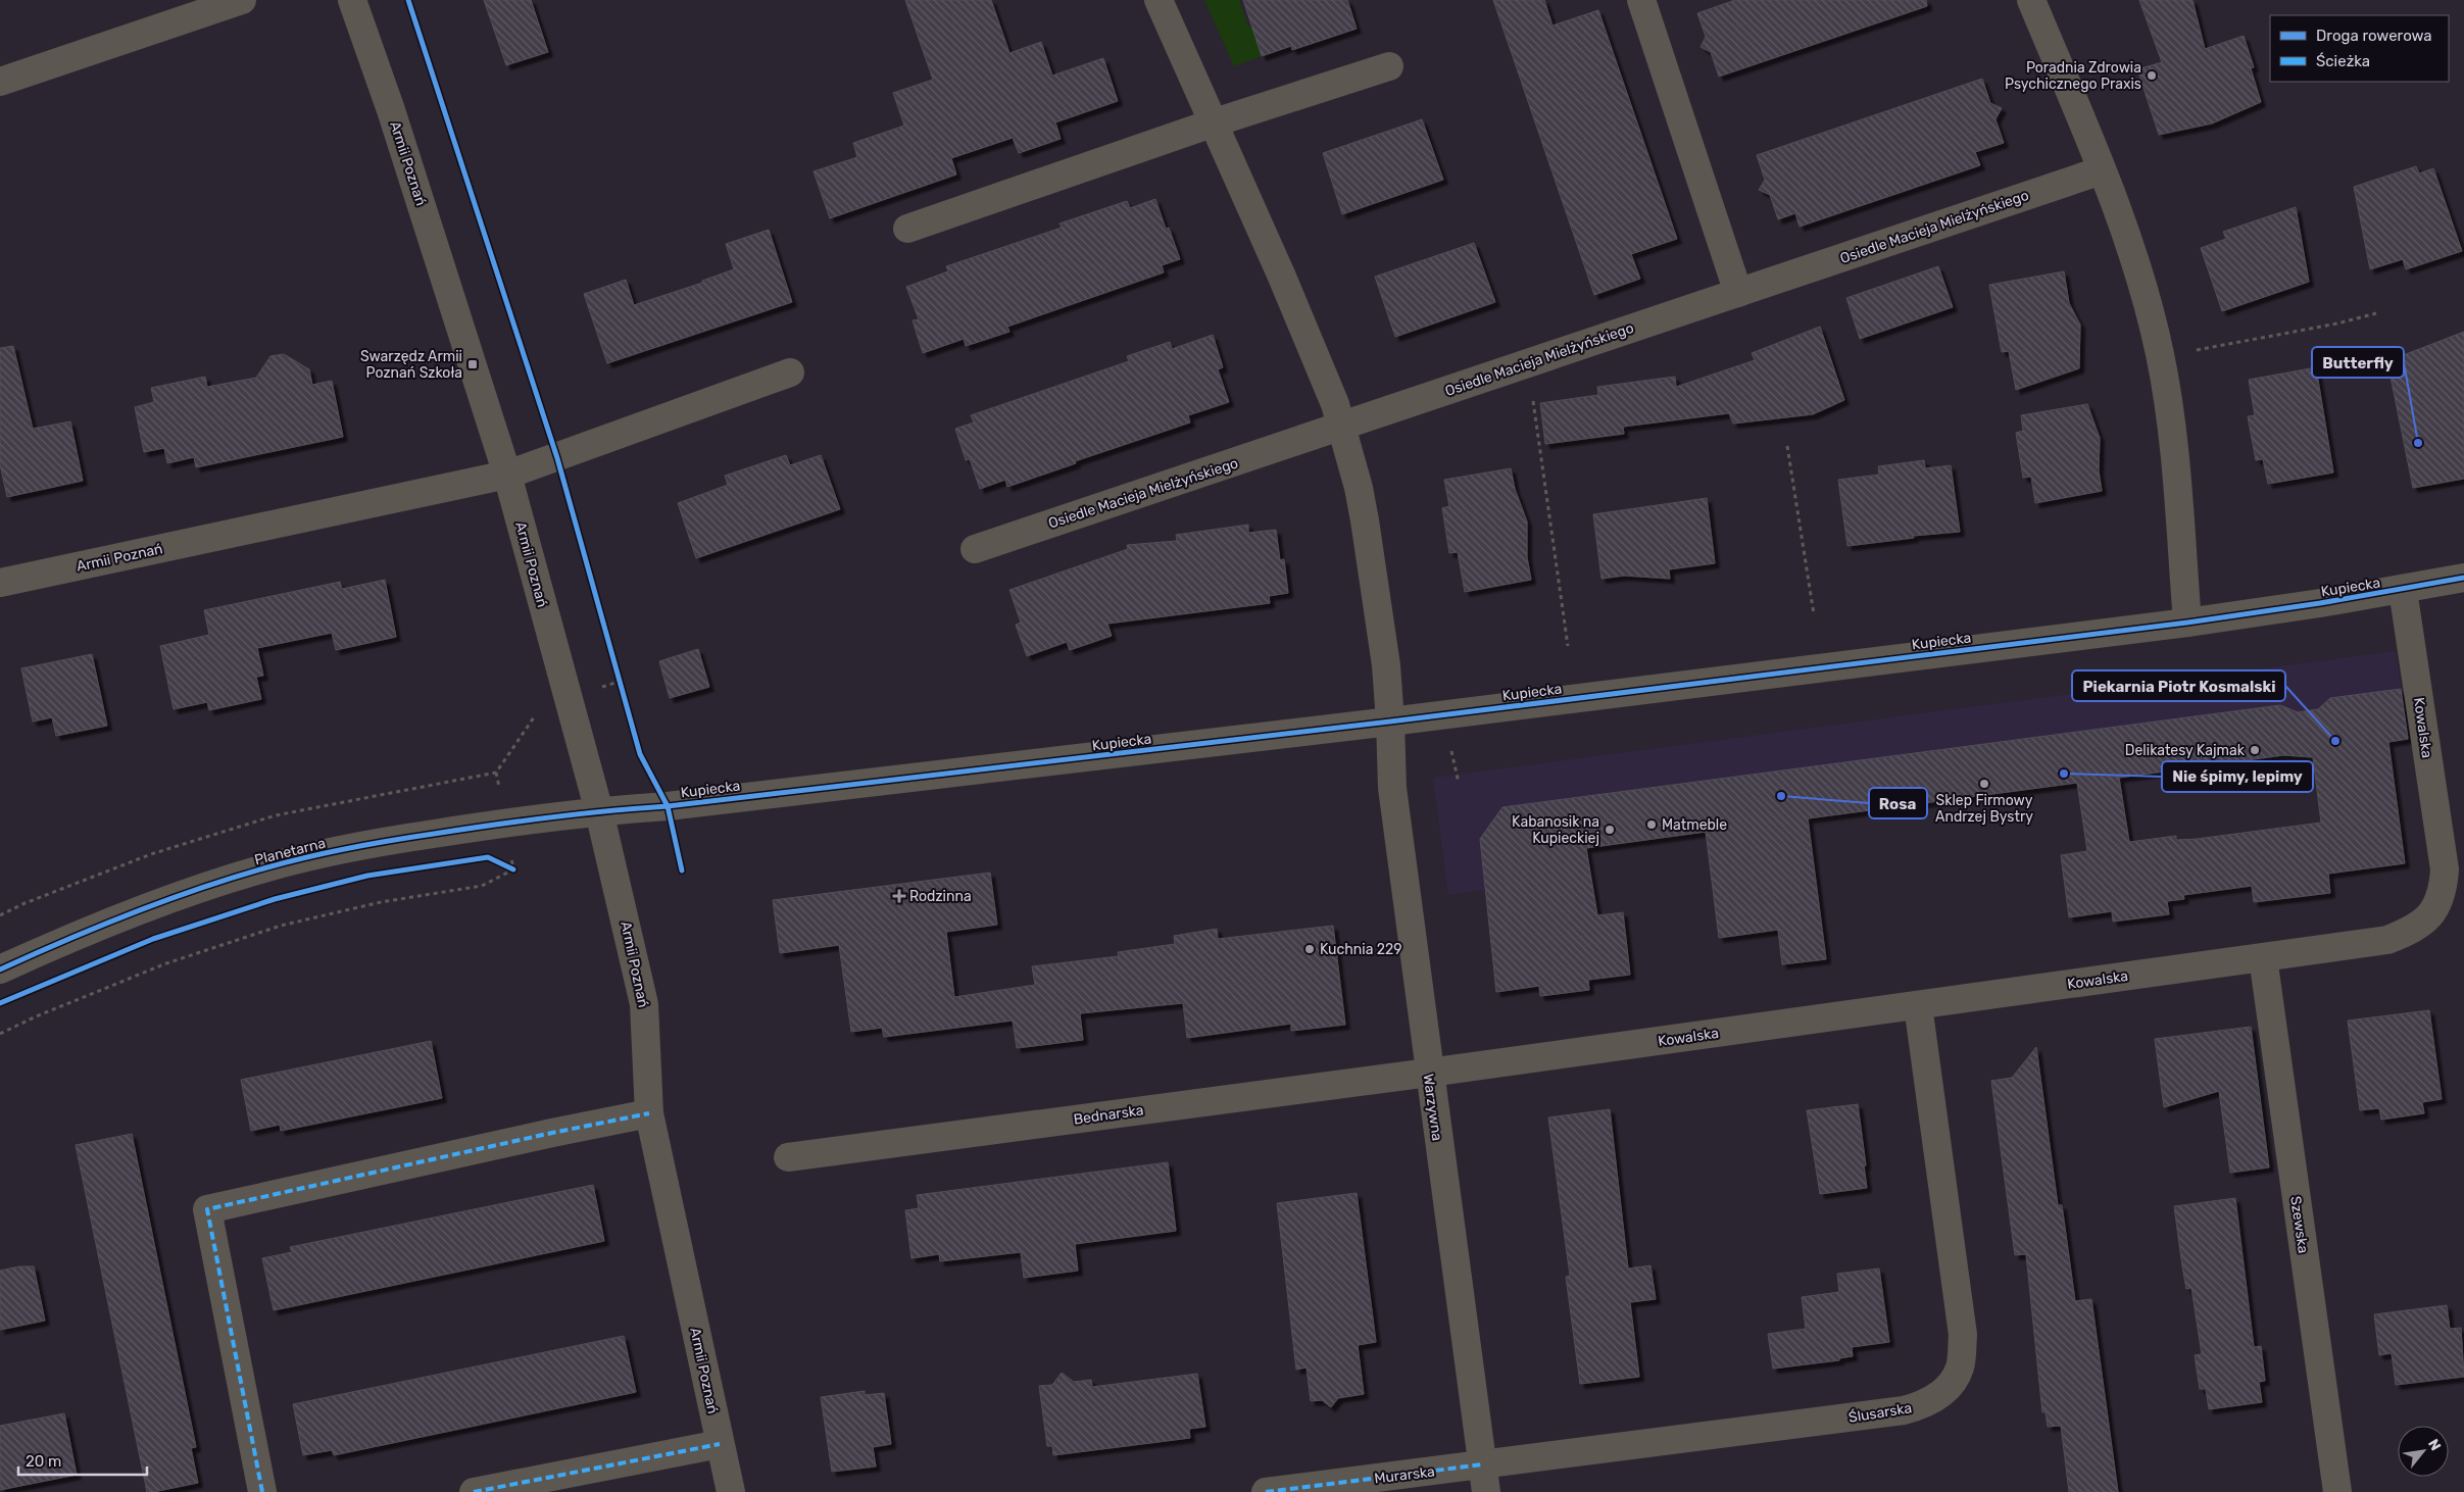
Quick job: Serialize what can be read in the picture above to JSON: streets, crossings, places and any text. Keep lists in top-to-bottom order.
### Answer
{
  "streets": {
    "street": [
      "Armii Poznań",
      "Osiedle Macieja Mielżyńskiego",
      "Kupiecka",
      "Kowalska",
      "Planetarna",
      "Warzywna",
      "Bednarska",
      "Szewska",
      "Ślusarska",
      "Murarska"
    ]
  },
  "crossings": [
    ["Armii Poznań", "Kupiecka"],
    ["Armii Poznań", "Planetarna"],
    ["Kupiecka", "Kowalska"],
    ["Kupiecka", "Planetarna"],
    ["Kupiecka", "Warzywna"],
    ["Kowalska", "Warzywna"],
    ["Kowalska", "Bednarska"],
    ["Kowalska", "Szewska"],
    ["Kowalska", "Ślusarska"],
    ["Warzywna", "Bednarska"],
    ["Warzywna", "Ślusarska"],
    ["Warzywna", "Murarska"],
    ["Ślusarska", "Murarska"]
  ],
  "places": {
    "other": [
      "Poradnia Zdrowia Psychicznego Praxis",
      "Butterfly",
      "Piekarnia Piotr Kosmalski",
      "Delikatesy Kajmak",
      "Nie śpimy, lepimy",
      "Sklep Firmowy Andrzej Bystry",
      "Rosa",
      "Matmeble",
      "Kabanosik na Kupieckiej",
      "Kuchnia 229"
    ],
    "transit": ["Swarzędz Armii Poznań Szkoła"],
    "health": ["Rodzinna"]
  },
  "legend": ["Droga rowerowa", "Ścieżka"],
  "scale_bar": "20 m",
  "north": "top right"
}
